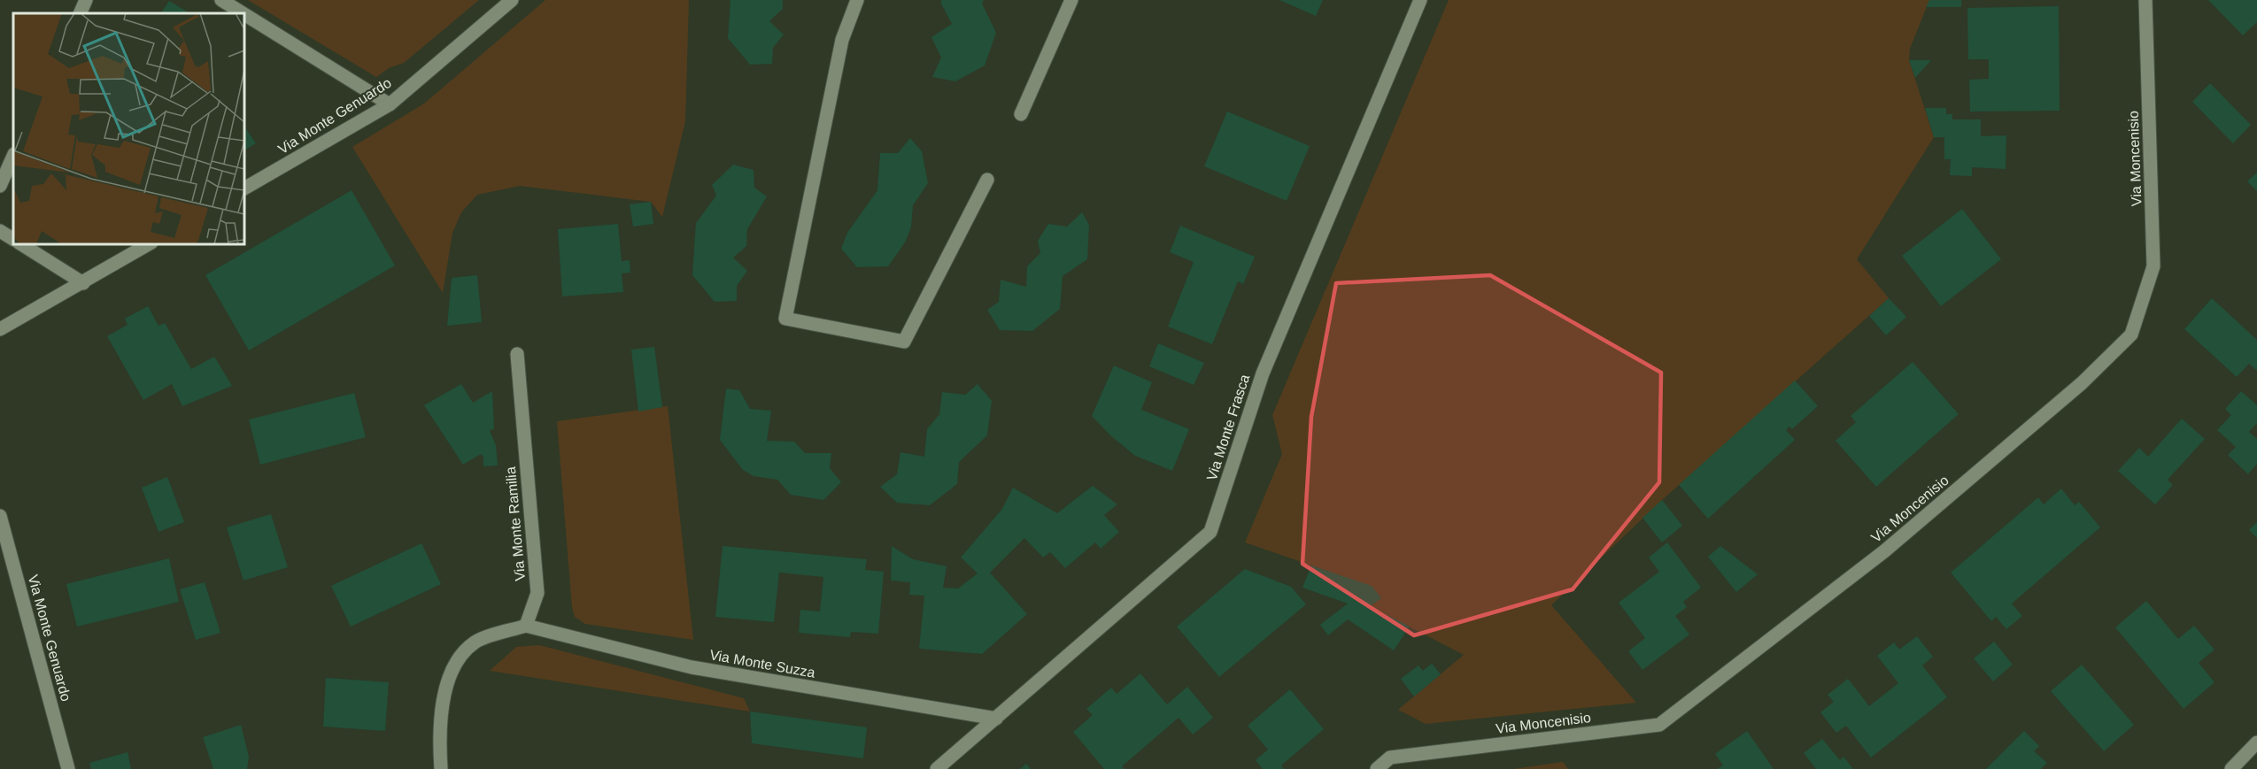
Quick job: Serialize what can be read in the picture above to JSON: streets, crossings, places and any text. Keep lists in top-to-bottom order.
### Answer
{
  "streets": {
    "street": [
      "Via Monte Genuardo",
      "Via Moncenisio",
      "Via Monte Frasca",
      "Via Monte Ramilia",
      "Via Monte Suzza"
    ]
  },
  "crossings": [
    ["Via Monte Frasca", "Via Monte Suzza"],
    ["Via Monte Ramilia", "Via Monte Suzza"]
  ]
}
